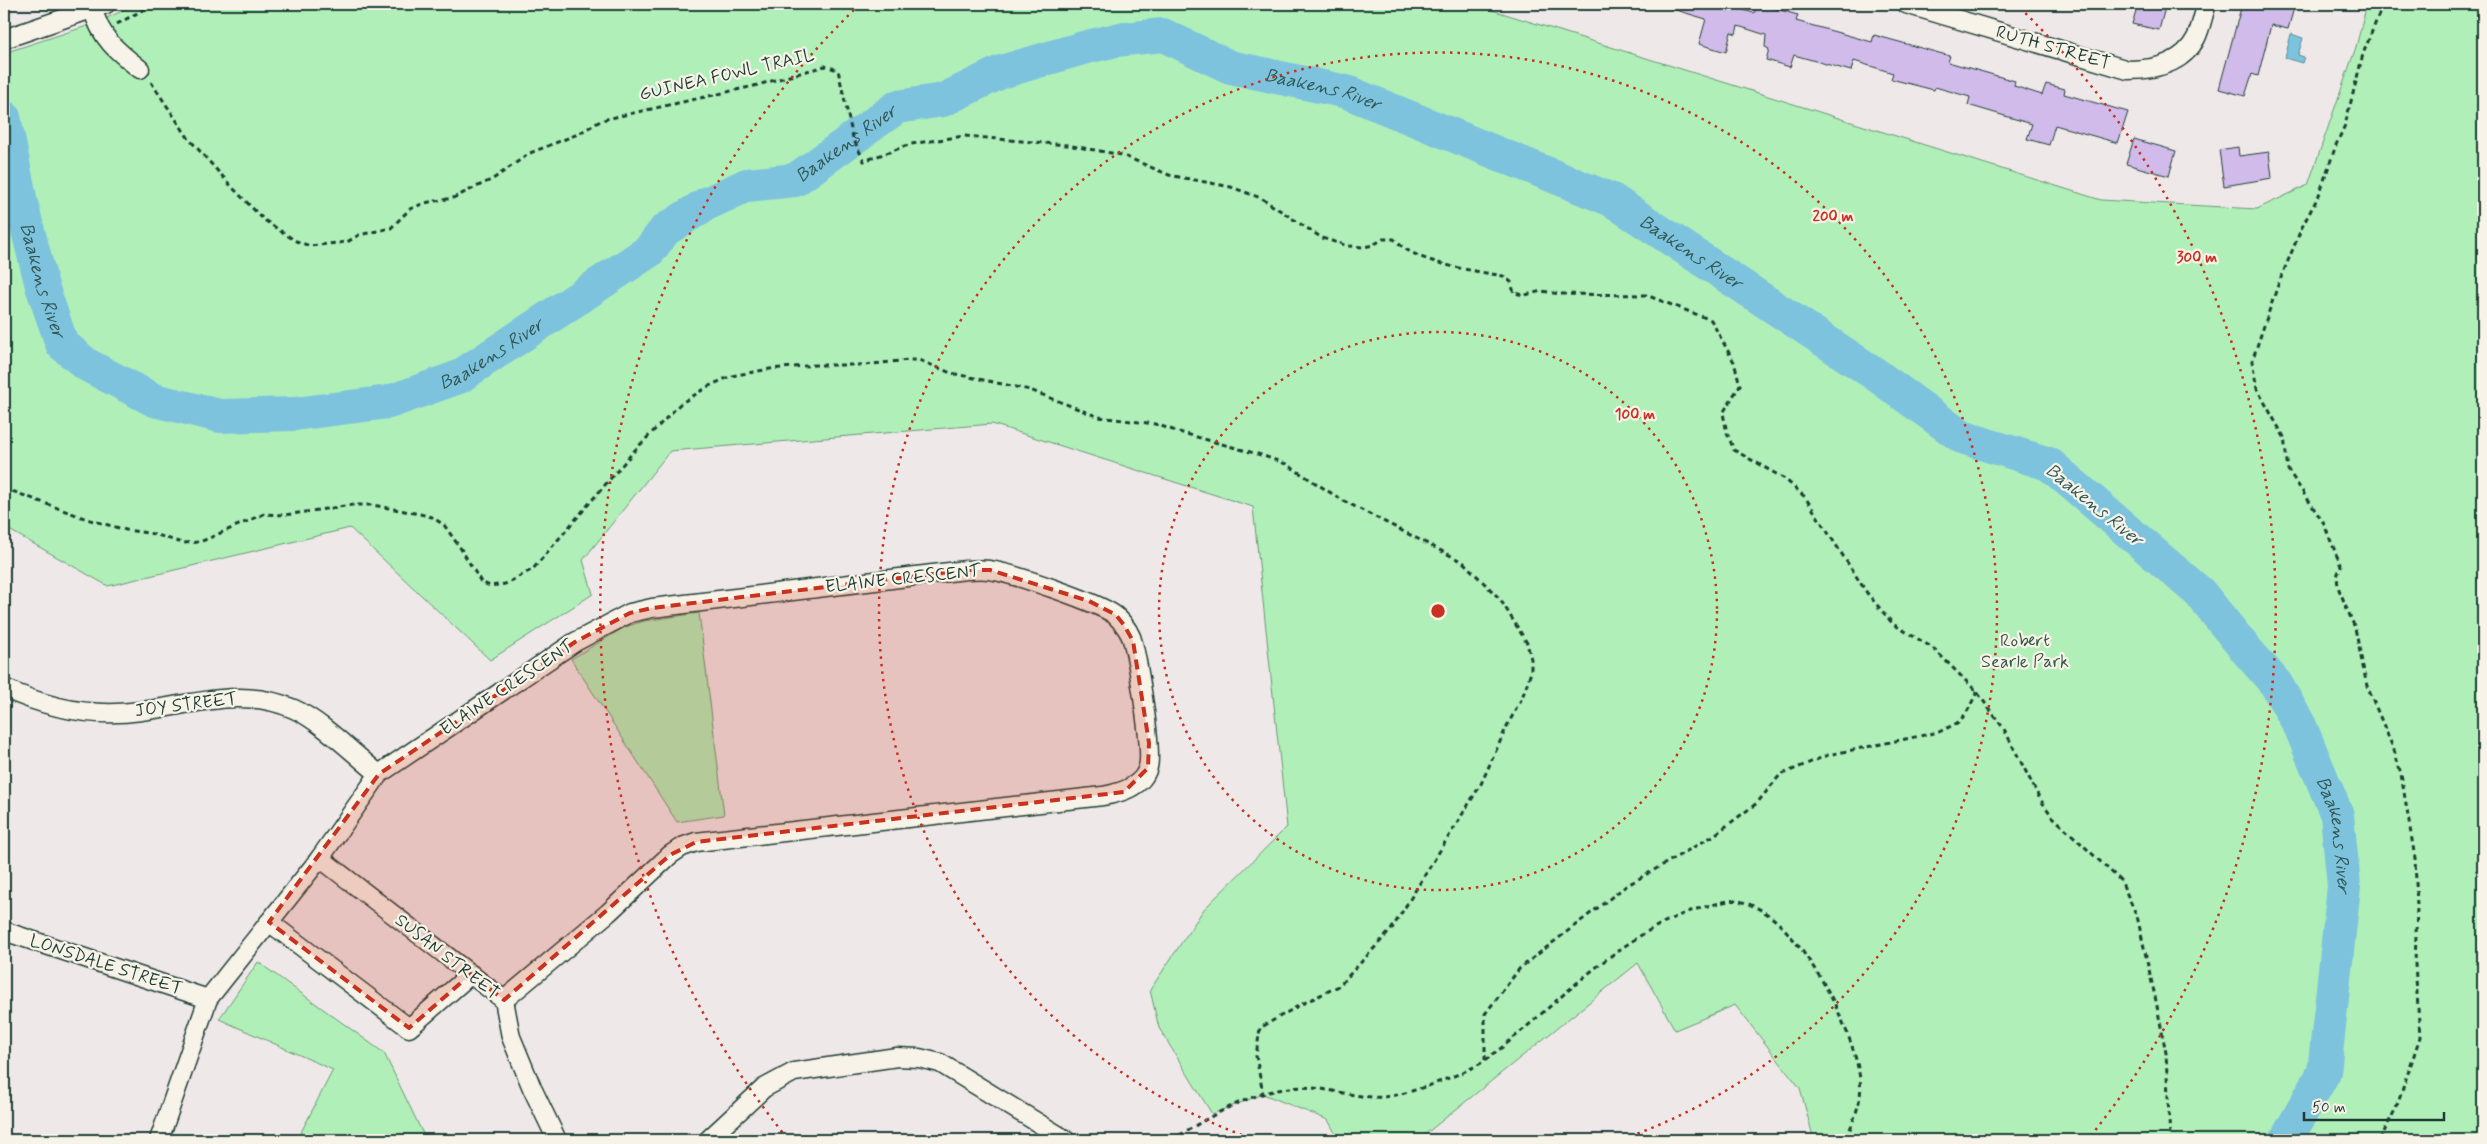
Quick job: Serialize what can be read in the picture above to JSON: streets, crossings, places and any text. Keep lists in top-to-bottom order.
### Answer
{
  "streets": {
    "street": [
      "RUTH STREET",
      "ELAINE CRESCENT",
      "JOY STREET",
      "SUSAN STREET",
      "LONSDALE STREET"
    ],
    "path": ["GUINEA FOWL TRAIL"]
  },
  "crossings": [
    ["ELAINE CRESCENT", "JOY STREET"],
    ["ELAINE CRESCENT", "SUSAN STREET"],
    ["ELAINE CRESCENT", "LONSDALE STREET"]
  ],
  "water": ["Baakens River"],
  "parks": ["Robert Searle Park"],
  "scale_bar": "50 m",
  "rings": ["200 m", "300 m", "100 m"]
}
